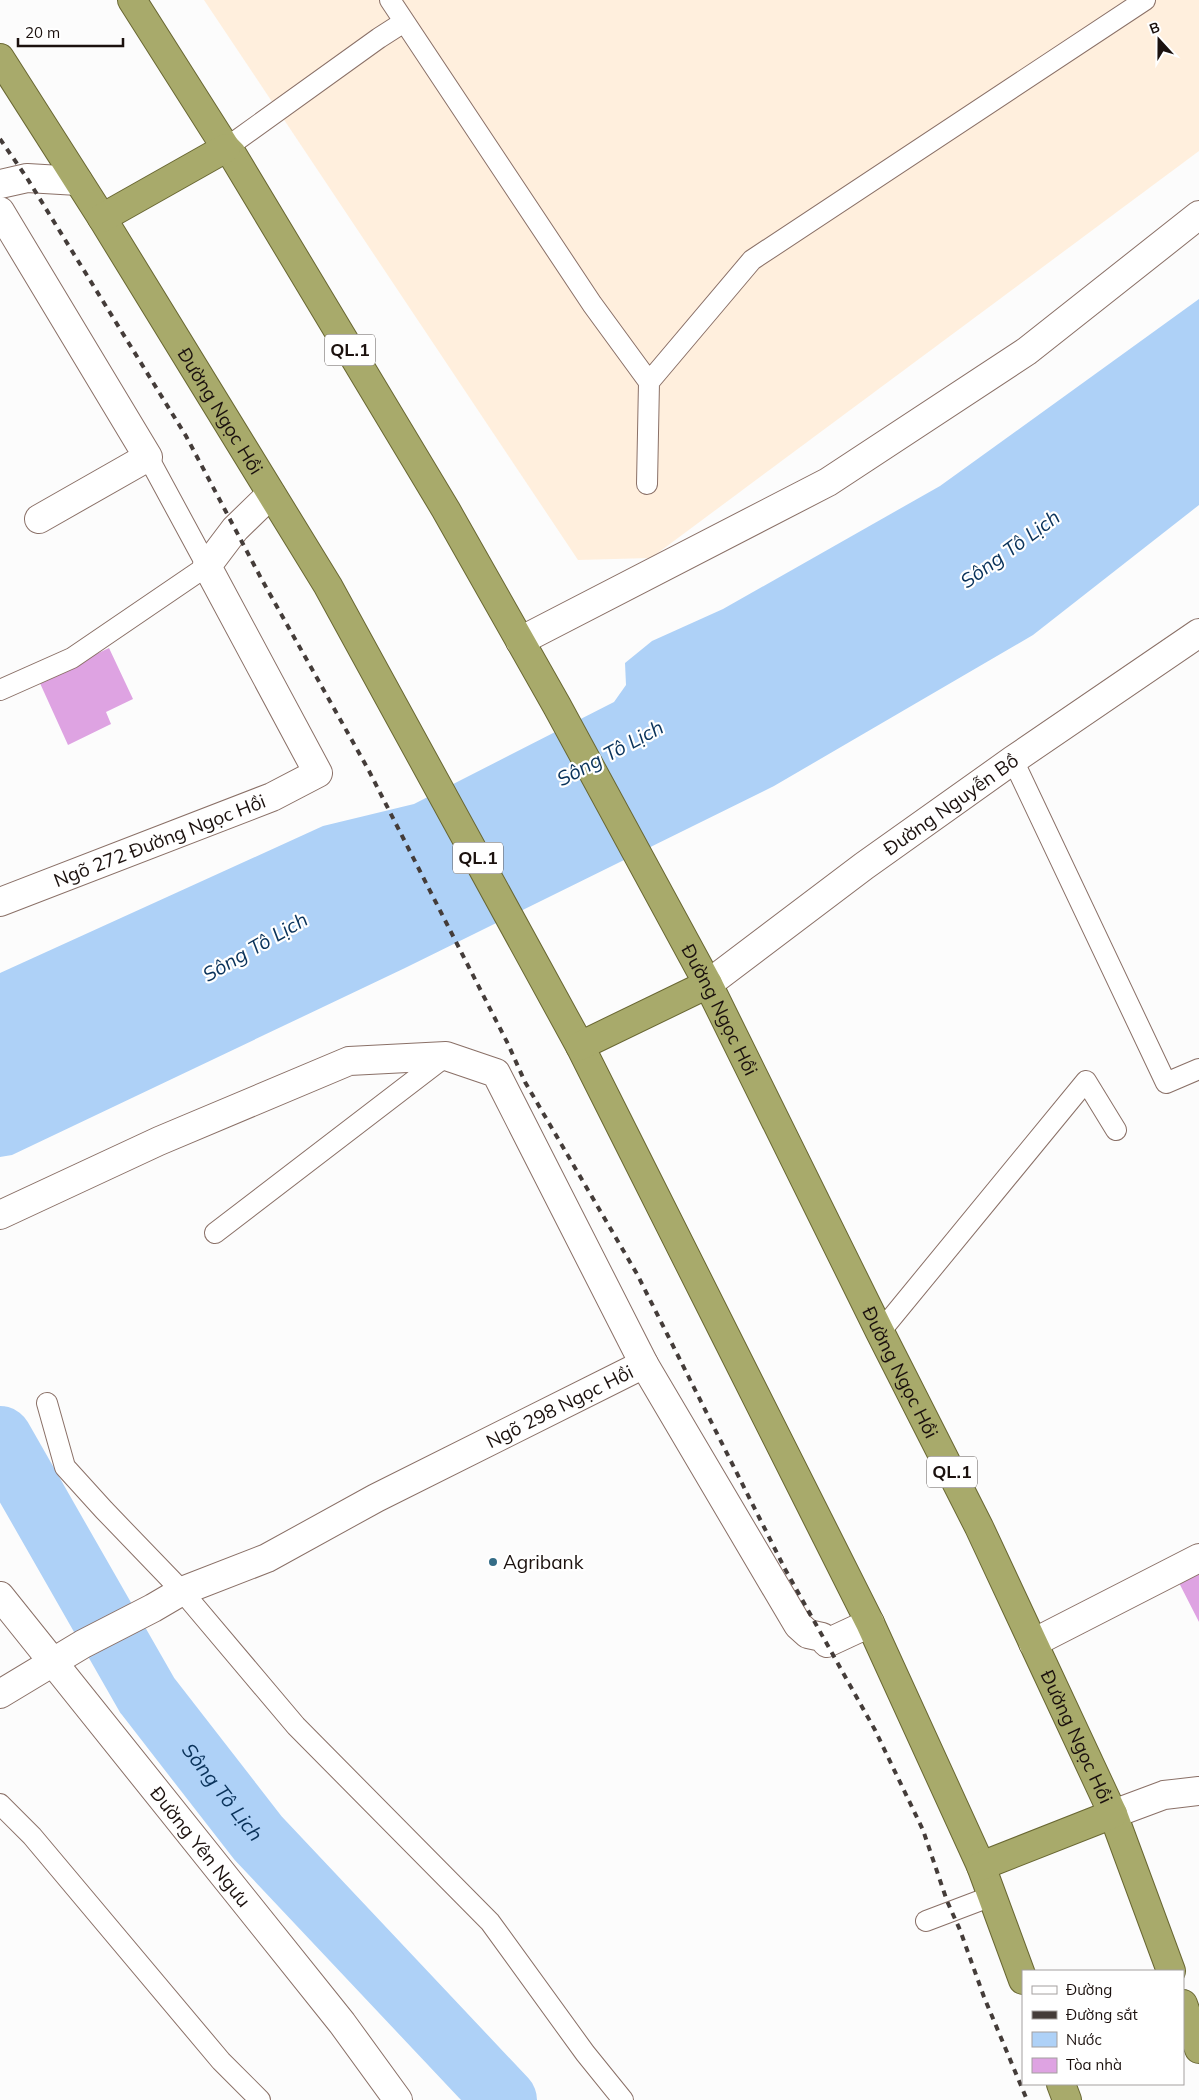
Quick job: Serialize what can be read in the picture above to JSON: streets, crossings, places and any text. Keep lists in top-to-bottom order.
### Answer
{
  "streets": {
    "highway": ["QL.1", "Đường Ngọc Hồi"],
    "street": [
      "Đường Nguyễn Bồ",
      "Ngõ 272 Đường Ngọc Hồi",
      "Ngõ 298 Ngọc Hồi",
      "Đường Yên Ngưu"
    ]
  },
  "crossings": [
    ["QL.1", "Đường Ngọc Hồi"],
    ["QL.1", "Ngõ 298 Ngọc Hồi"],
    ["Đường Ngọc Hồi", "Đường Nguyễn Bồ"],
    ["Ngõ 298 Ngọc Hồi", "Đường Yên Ngưu"]
  ],
  "water": ["Sông Tô Lịch"],
  "places": ["Agribank"],
  "legend": [
    "Đường",
    "Đường sắt",
    "Nước",
    "Tòa nhà"
  ],
  "scale_bar": "20 m",
  "north": "top"
}
